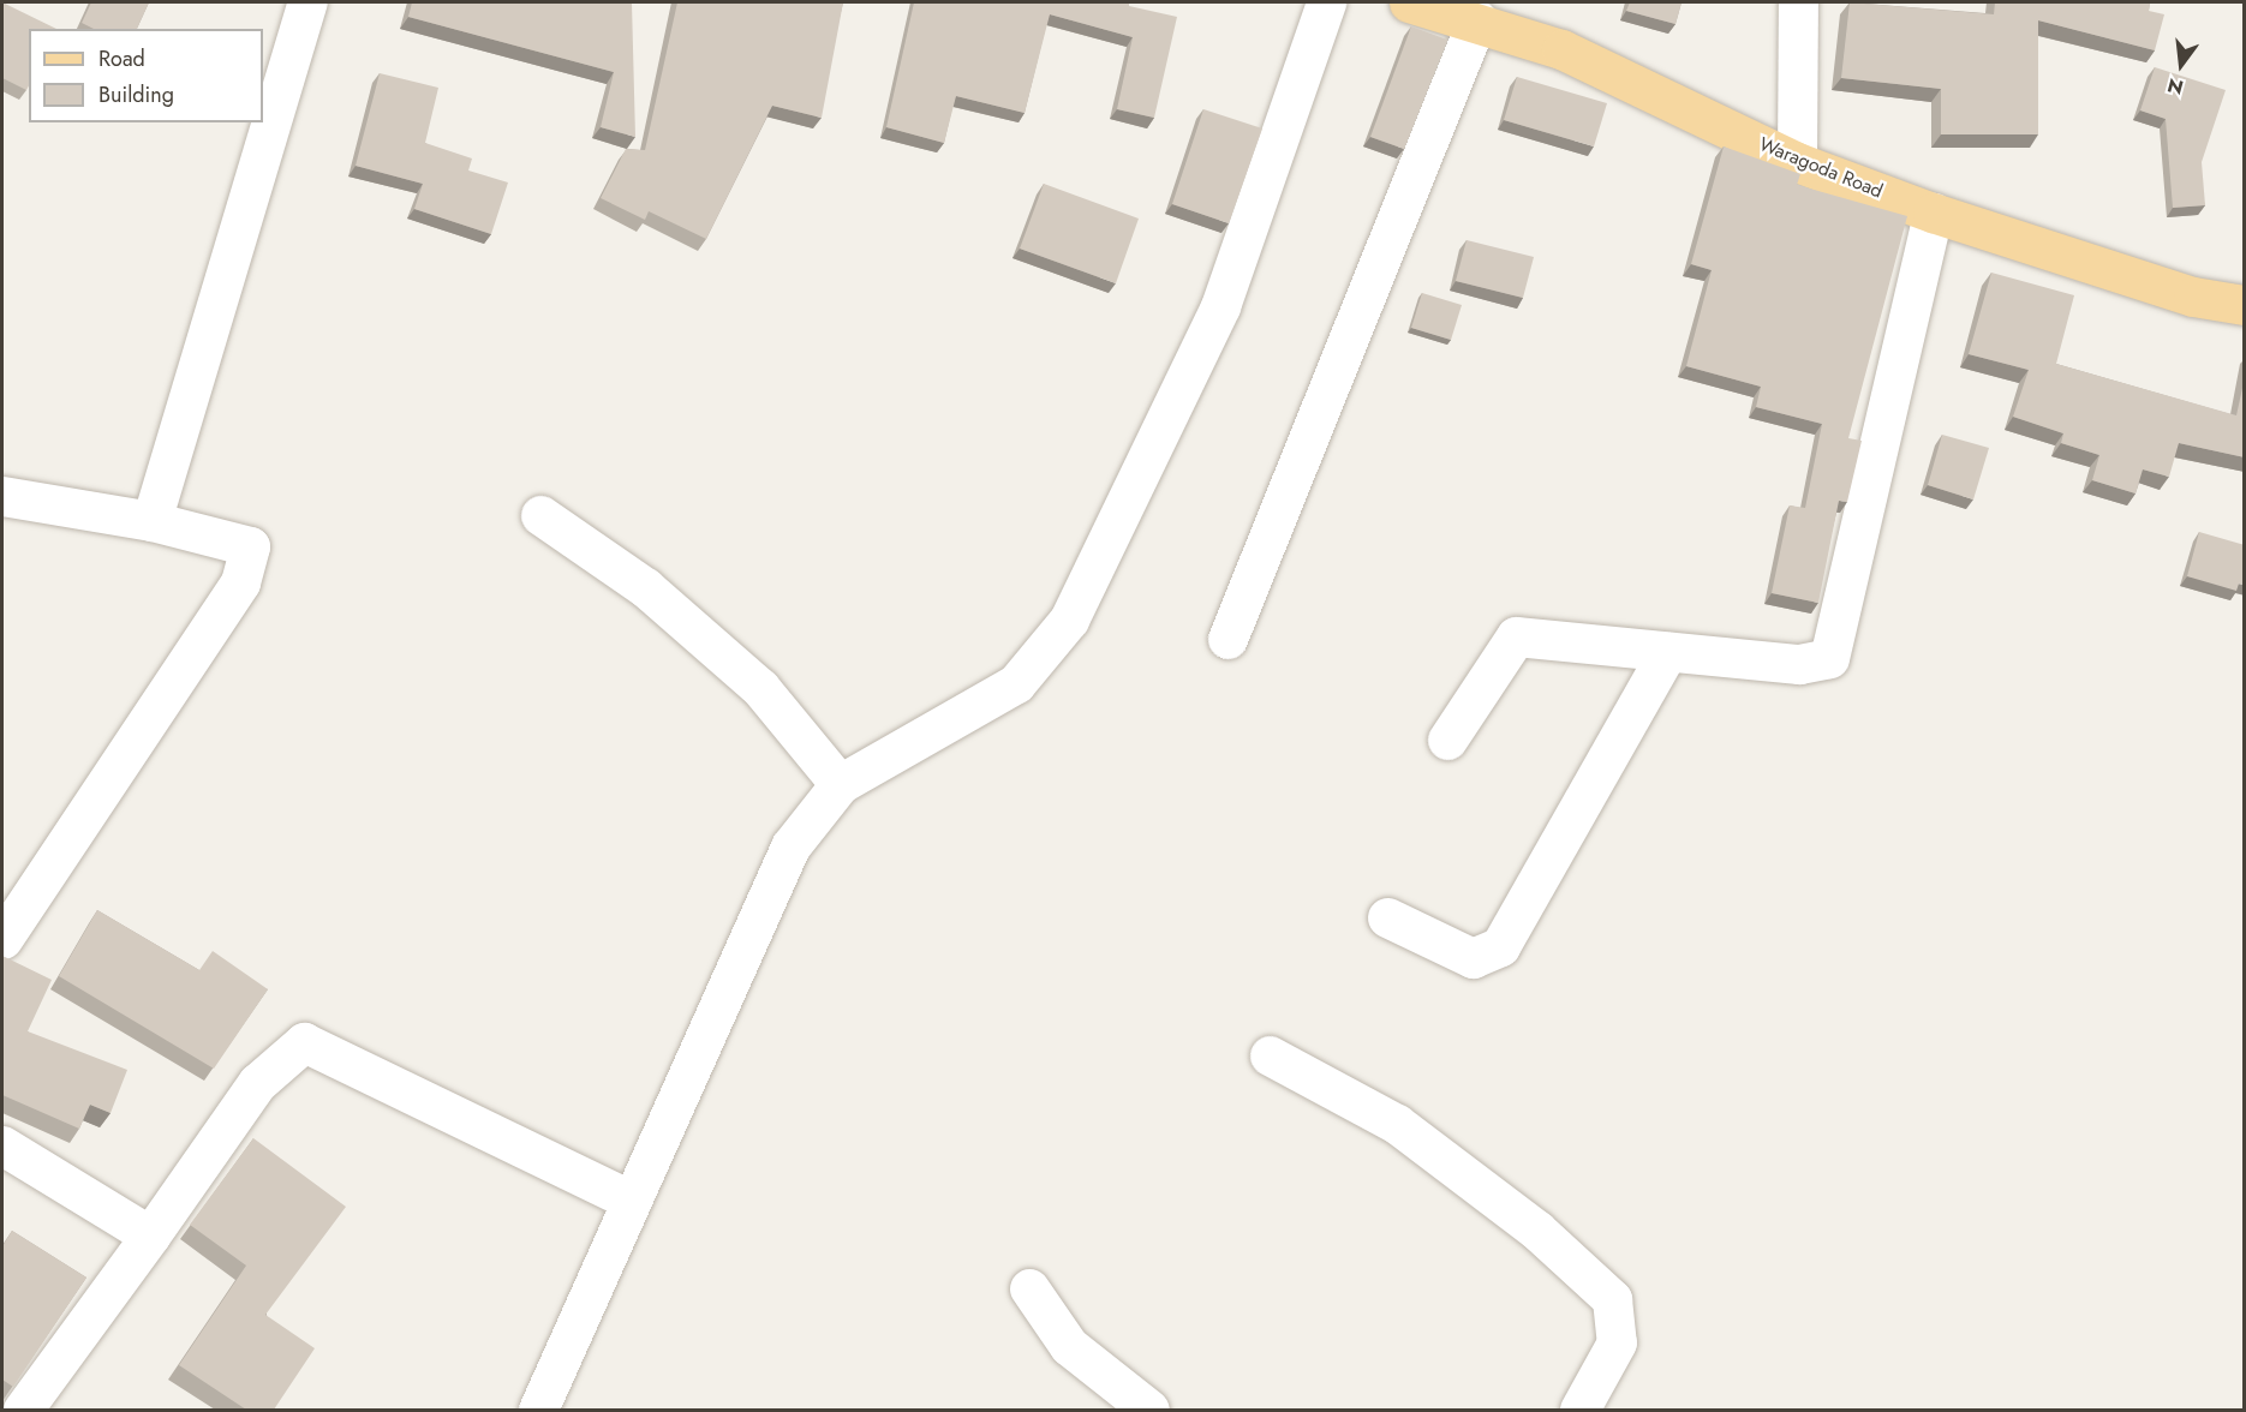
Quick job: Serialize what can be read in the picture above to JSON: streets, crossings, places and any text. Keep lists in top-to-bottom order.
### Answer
{
  "streets": {
    "main road": ["Waragoda Road"]
  },
  "legend": ["Road", "Building"],
  "north": "bottom"
}
